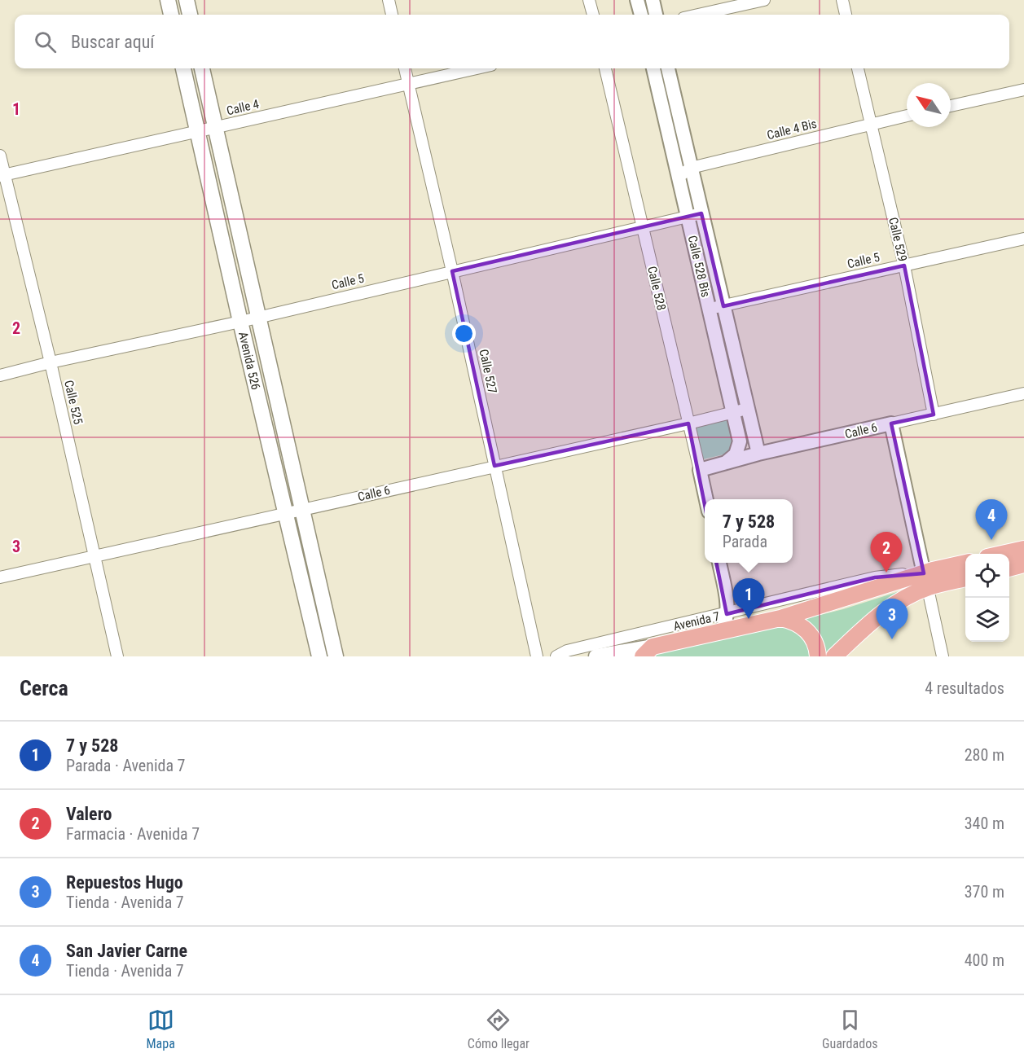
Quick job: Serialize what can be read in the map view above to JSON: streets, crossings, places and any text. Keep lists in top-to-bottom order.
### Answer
{
  "streets": {
    "main road": ["Avenida 526", "Avenida 7"],
    "street": [
      "Calle 4",
      "Calle 4 Bis",
      "Calle 529",
      "Calle 5",
      "Calle 528 Bis",
      "Calle 528",
      "Calle 527",
      "Calle 525",
      "Calle 6"
    ]
  },
  "crossings": [
    ["Calle 4", "Avenida 526"],
    ["Calle 4", "Calle 527"],
    ["Calle 4", "Calle 525"],
    ["Calle 4 Bis", "Calle 529"],
    ["Calle 4 Bis", "Calle 528 Bis"],
    ["Calle 529", "Calle 5"],
    ["Calle 529", "Calle 6"],
    ["Calle 5", "Calle 528 Bis"],
    ["Calle 5", "Calle 528"],
    ["Calle 5", "Avenida 526"],
    ["Calle 5", "Calle 527"],
    ["Calle 5", "Calle 525"],
    ["Calle 528 Bis", "Calle 6"],
    ["Calle 528", "Calle 6"],
    ["Avenida 526", "Calle 6"],
    ["Calle 527", "Calle 6"],
    ["Calle 525", "Calle 6"]
  ],
  "north": "top left",
  "page": {
    "search": "Buscar aquí",
    "popup": ["7 y 528", "Parada"],
    "pins": [
      "4",
      "2",
      "1",
      "3"
    ],
    "heading": ["Cerca", "4 resultados"],
    "list": [
      {
        "mark": "1",
        "name": "7 y 528",
        "note": "Parada · Avenida 7",
        "value": "280 m"
      },
      {
        "mark": "2",
        "name": "Valero",
        "note": "Farmacia · Avenida 7",
        "value": "340 m"
      },
      {
        "mark": "3",
        "name": "Repuestos Hugo",
        "note": "Tienda · Avenida 7",
        "value": "370 m"
      },
      {
        "mark": "4",
        "name": "San Javier Carne",
        "note": "Tienda · Avenida 7",
        "value": "400 m"
      }
    ],
    "nav": ["Mapa", "Cómo llegar", "Guardados"]
  },
  "grid": {
    "rows": ["1", "2", "3"]
  }
}
